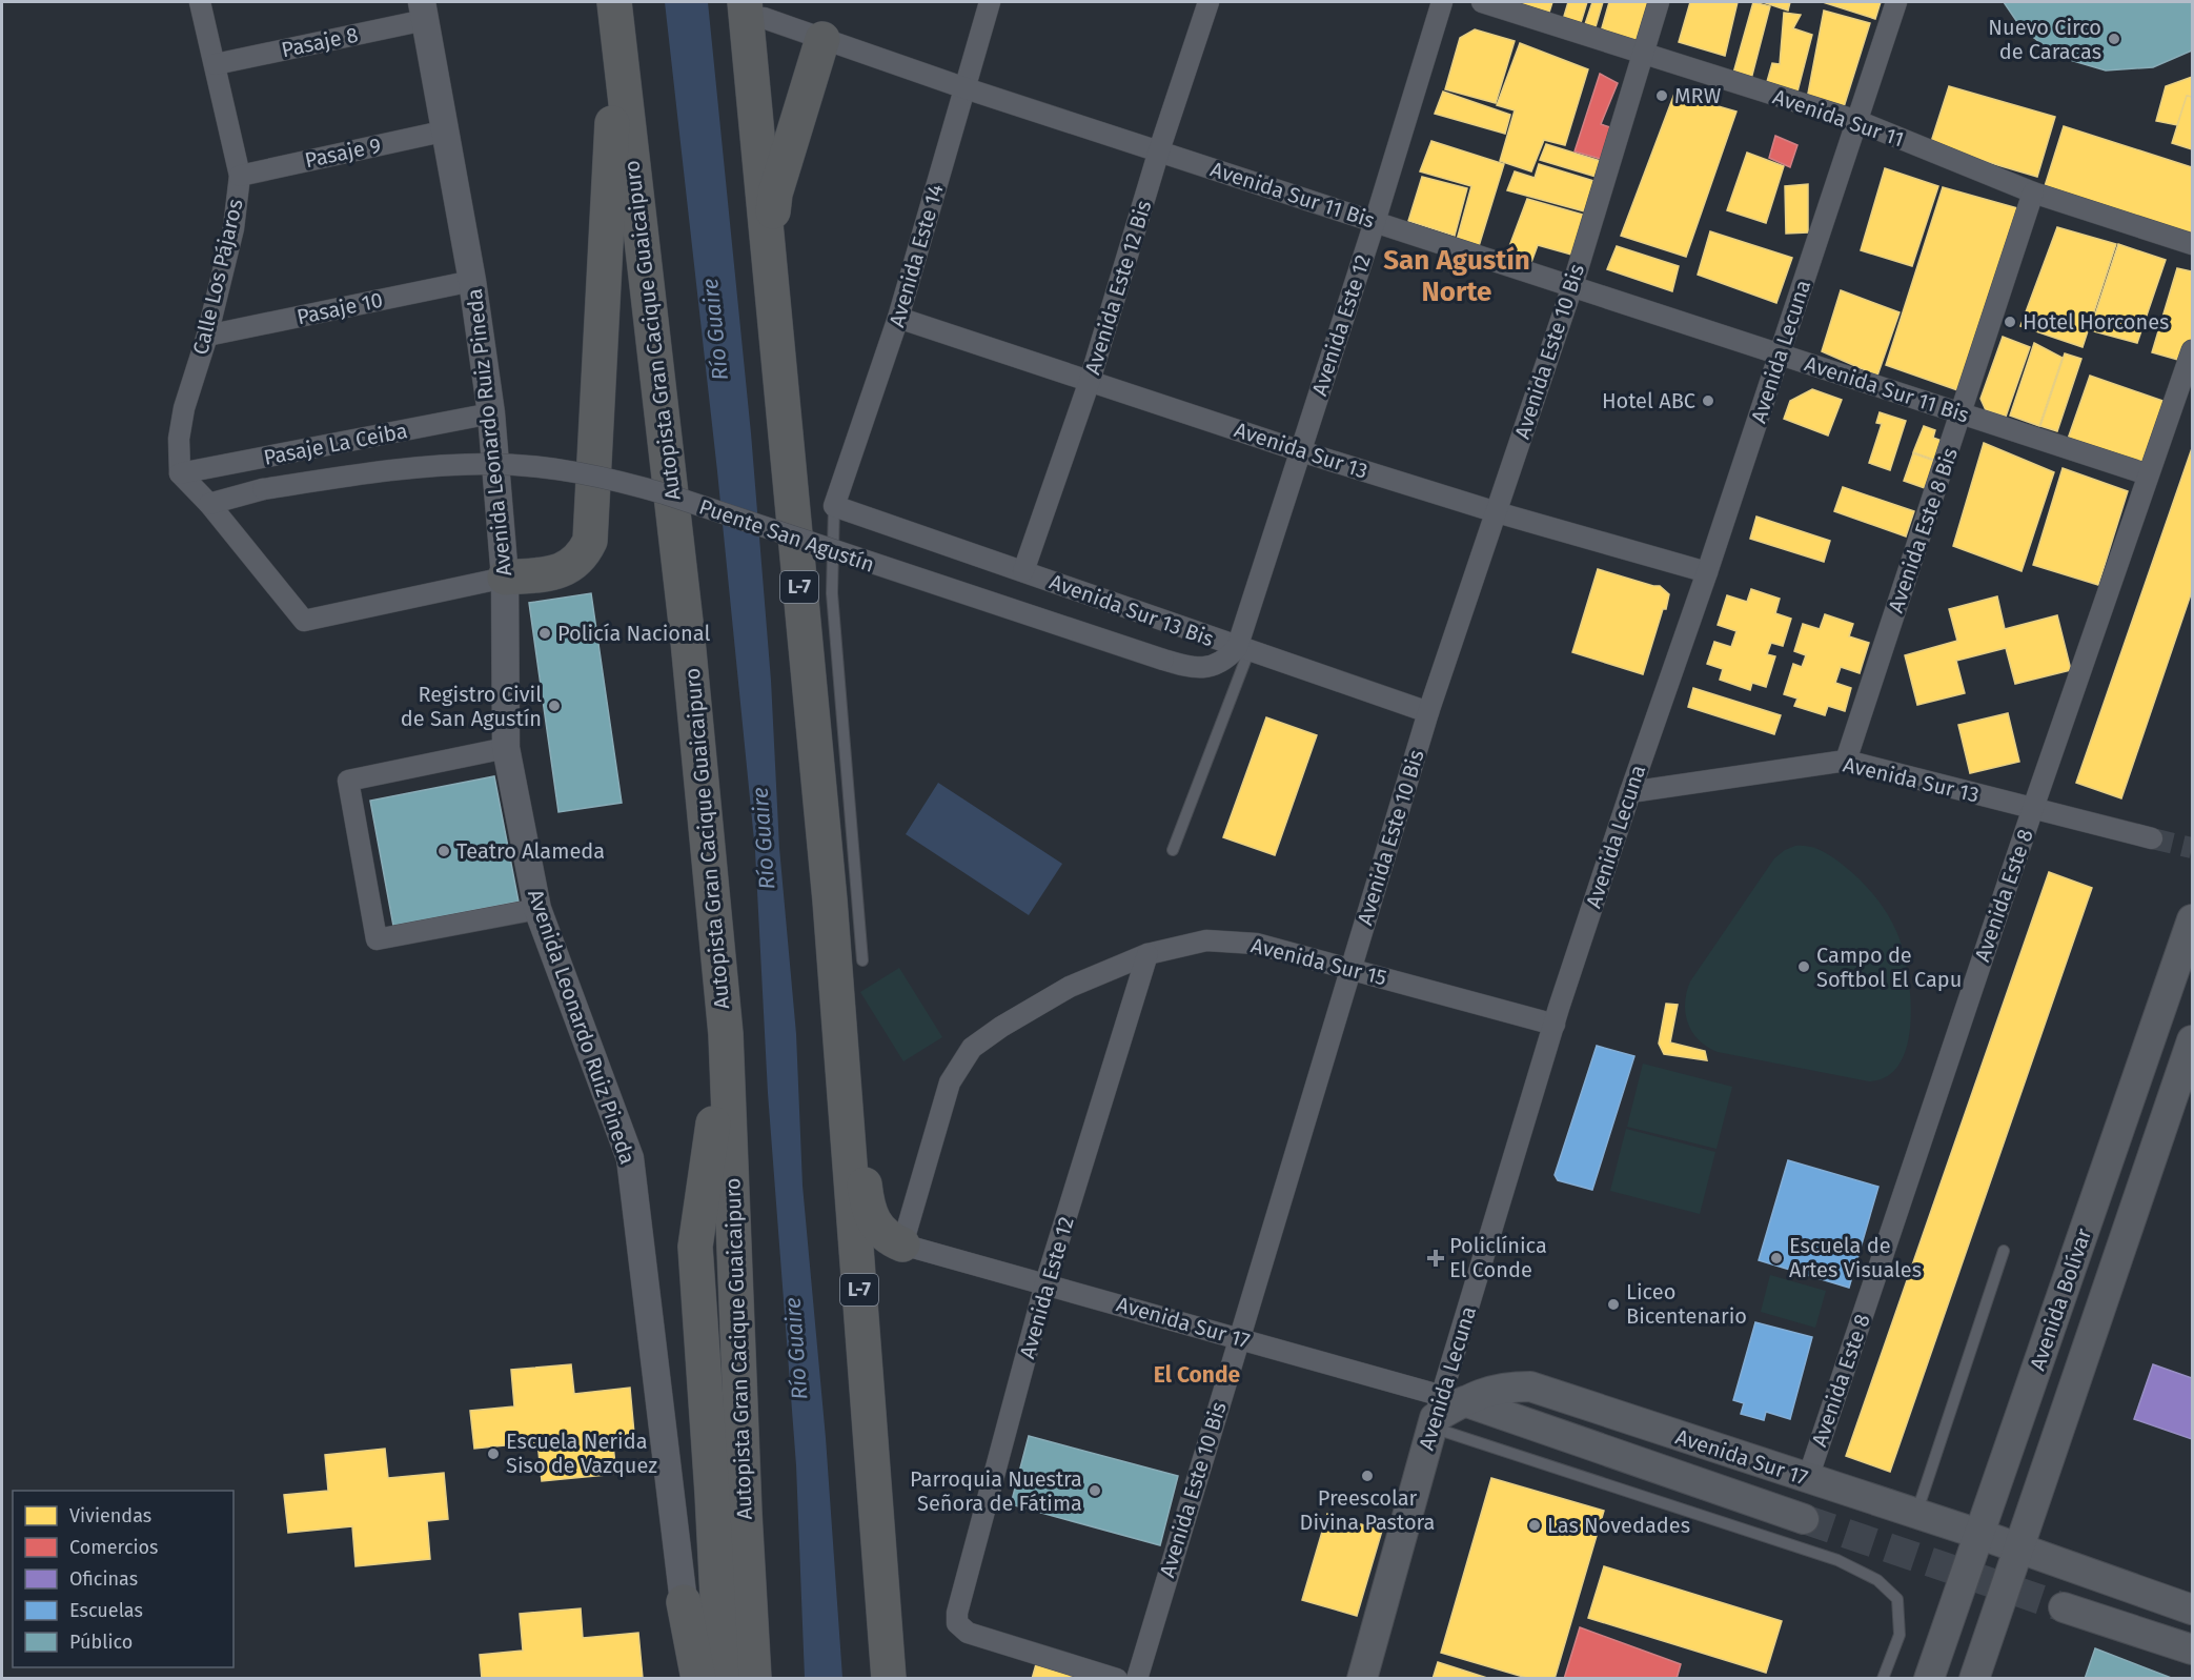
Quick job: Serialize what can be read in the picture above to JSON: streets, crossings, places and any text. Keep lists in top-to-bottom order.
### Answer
{
  "streets": {
    "highway": ["Autopista Gran Cacique Guaicaipuro", "L-7"],
    "main road": ["Avenida Lecuna", "Avenida Bolívar", "Avenida Sur 17"],
    "street": [
      "Pasaje 8",
      "Avenida Sur 11",
      "Pasaje 9",
      "Avenida Sur 11 Bis",
      "Avenida Este 14",
      "Calle Los Pájaros",
      "Avenida Este 12 Bis",
      "Pasaje 10",
      "Avenida Este 12",
      "Avenida Este 10 Bis",
      "Avenida Leonardo Ruiz Pineda",
      "Pasaje La Ceiba",
      "Avenida Sur 13",
      "Avenida Este 8 Bis",
      "Puente San Agustín",
      "Avenida Sur 13 Bis",
      "Avenida Este 8",
      "Avenida Sur 15"
    ]
  },
  "crossings": [
    ["Pasaje 8", "Calle Los Pájaros"],
    ["Pasaje 8", "Avenida Leonardo Ruiz Pineda"],
    ["Avenida Sur 11", "Avenida Este 10 Bis"],
    ["Avenida Sur 11", "Avenida Lecuna"],
    ["Avenida Sur 11", "Avenida Este 8 Bis"],
    ["Pasaje 9", "Calle Los Pájaros"],
    ["Pasaje 9", "Avenida Leonardo Ruiz Pineda"],
    ["Avenida Sur 11 Bis", "Avenida Este 14"],
    ["Avenida Sur 11 Bis", "Avenida Este 12 Bis"],
    ["Avenida Sur 11 Bis", "Avenida Este 12"],
    ["Avenida Sur 11 Bis", "Avenida Este 10 Bis"],
    ["Avenida Sur 11 Bis", "Avenida Lecuna"],
    ["Avenida Sur 11 Bis", "Avenida Este 8 Bis"],
    ["Avenida Sur 11 Bis", "L-7"],
    ["Avenida Sur 11 Bis", "Avenida Este 8"],
    ["Avenida Este 14", "Avenida Sur 13"],
    ["Avenida Este 14", "Avenida Sur 13 Bis"],
    ["Calle Los Pájaros", "Pasaje 10"],
    ["Calle Los Pájaros", "Pasaje La Ceiba"],
    ["Avenida Este 12 Bis", "Avenida Sur 13"],
    ["Avenida Este 12 Bis", "Avenida Sur 13 Bis"],
    ["Pasaje 10", "Avenida Leonardo Ruiz Pineda"],
    ["Avenida Este 12", "Avenida Sur 13"],
    ["Avenida Este 12", "Puente San Agustín"],
    ["Avenida Este 12", "Avenida Sur 13 Bis"],
    ["Avenida Este 12", "Avenida Sur 15"],
    ["Avenida Este 12", "Avenida Sur 17"],
    ["Avenida Este 10 Bis", "Avenida Sur 13"],
    ["Avenida Este 10 Bis", "Avenida Sur 13 Bis"],
    ["Avenida Este 10 Bis", "Avenida Sur 15"],
    ["Avenida Este 10 Bis", "Avenida Sur 17"],
    ["Avenida Lecuna", "Avenida Sur 13"],
    ["Avenida Lecuna", "Avenida Sur 15"],
    ["Avenida Lecuna", "Avenida Sur 17"],
    ["Avenida Leonardo Ruiz Pineda", "Pasaje La Ceiba"],
    ["Avenida Sur 13", "Avenida Este 8 Bis"],
    ["Avenida Sur 13", "Avenida Este 8"],
    ["Puente San Agustín", "Avenida Sur 13 Bis"],
    ["Avenida Este 8", "Avenida Sur 17"],
    ["Avenida Sur 15", "Avenida Sur 17"],
    ["Avenida Bolívar", "Avenida Sur 17"]
  ],
  "districts": ["San Agustín Norte", "El Conde"],
  "water": ["Río Guaire"],
  "places": {
    "other": [
      "Nuevo Circo de Caracas",
      "MRW",
      "Hotel Horcones",
      "Hotel ABC",
      "Policía Nacional",
      "Registro Civil de San Agustín",
      "Teatro Alameda",
      "Campo de Softbol El Capu",
      "Escuela de Artes Visuales",
      "Liceo Bicentenario",
      "Escuela Nerida Siso de Vazquez",
      "Preescolar Divina Pastora",
      "Parroquia Nuestra Señora de Fátima",
      "Las Novedades"
    ],
    "health": ["Policlínica El Conde"]
  },
  "legend": [
    "Viviendas",
    "Comercios",
    "Oficinas",
    "Escuelas",
    "Público"
  ]
}
